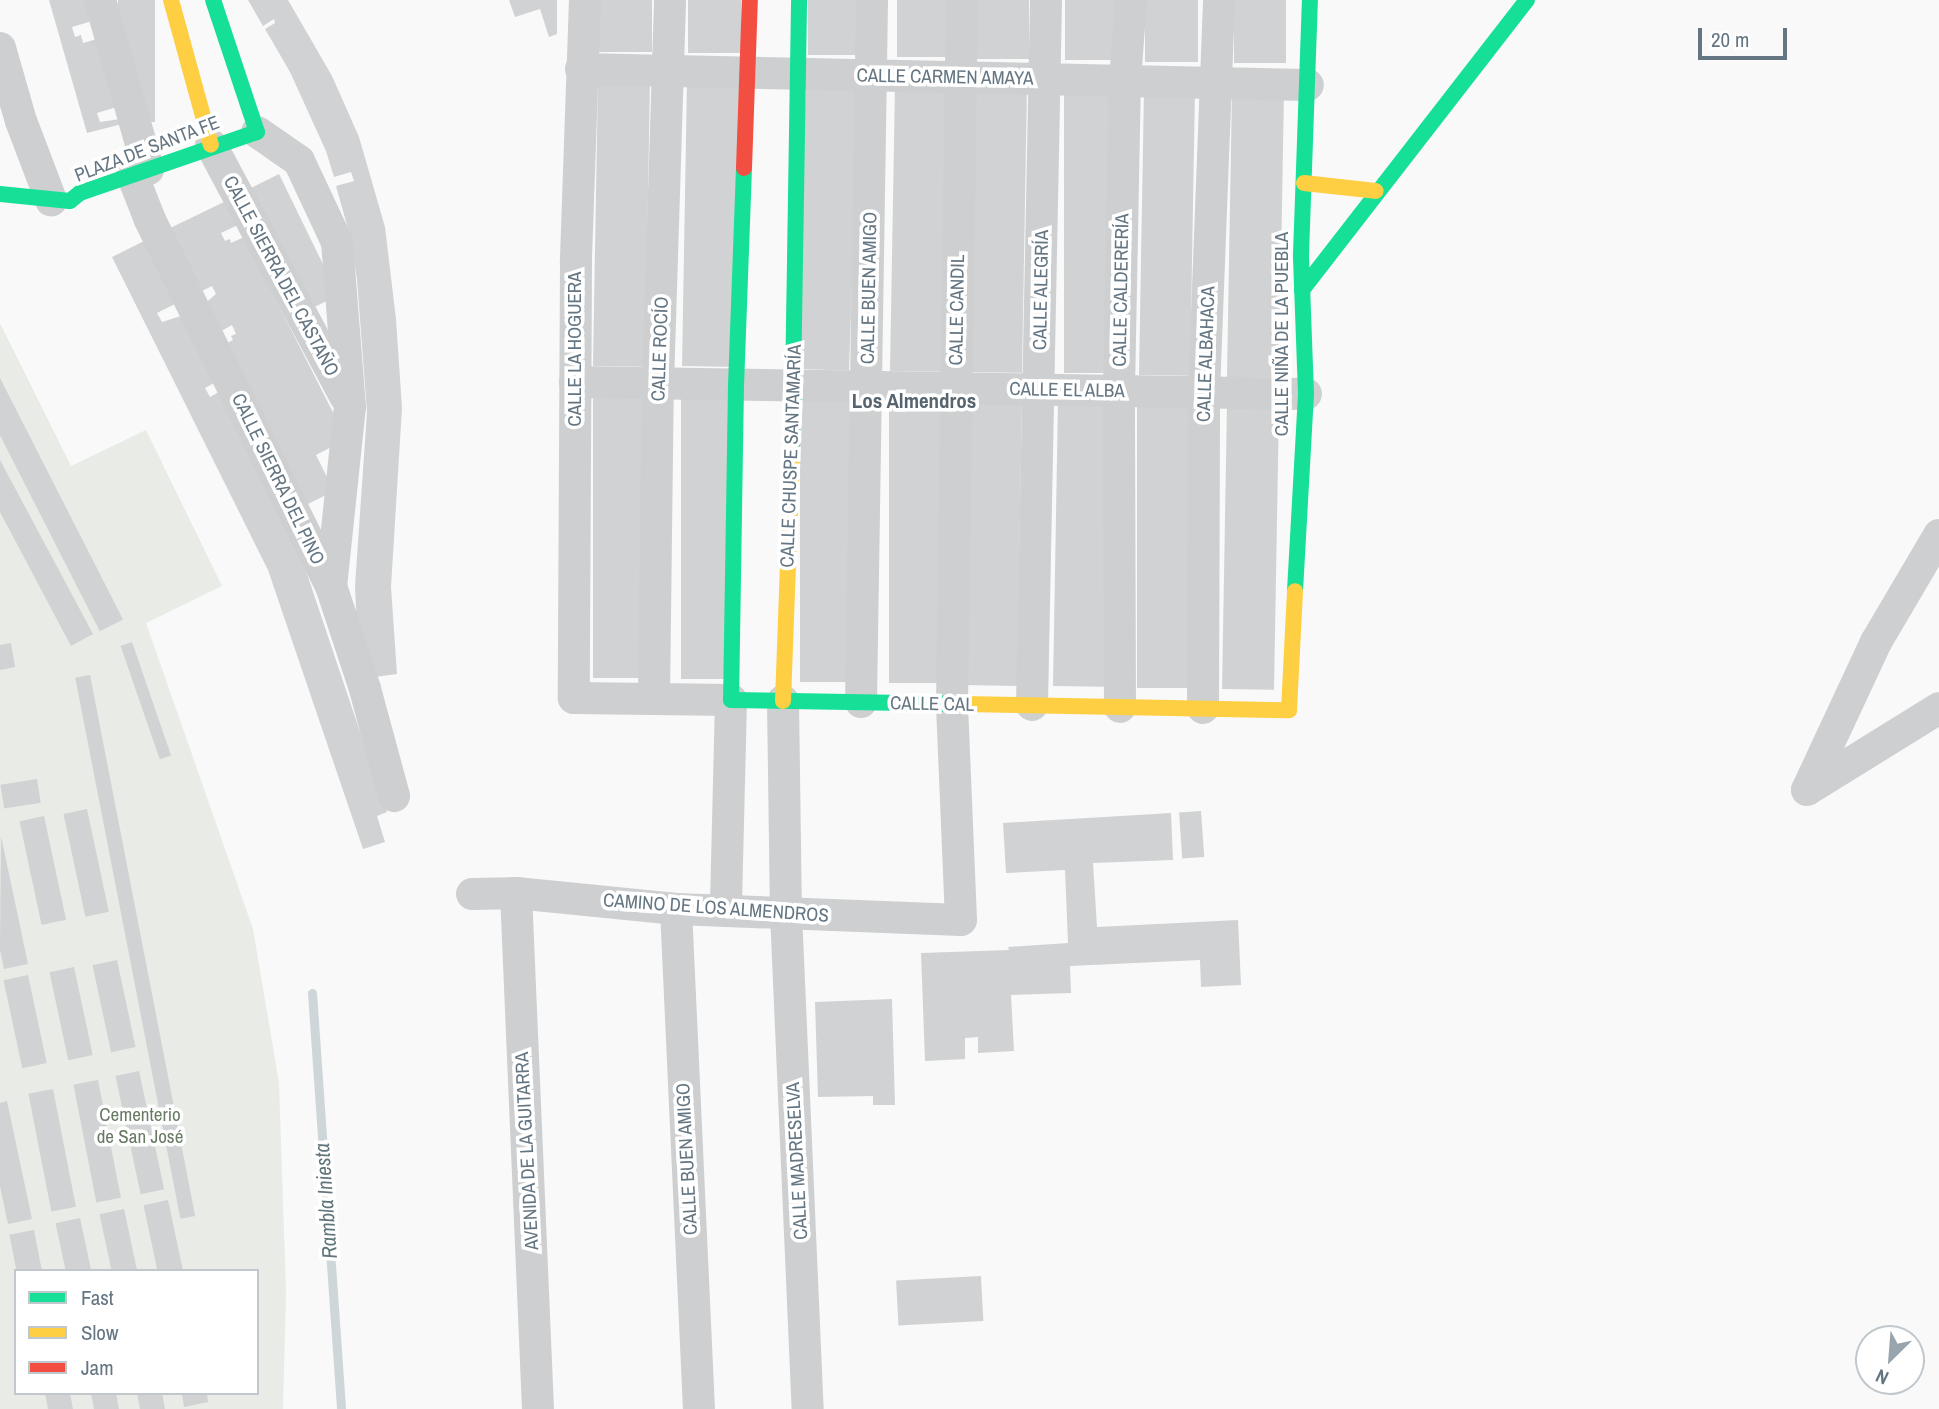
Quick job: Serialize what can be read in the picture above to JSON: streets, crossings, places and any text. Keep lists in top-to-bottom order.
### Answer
{
  "streets": {
    "street": [
      "CALLE CARMEN AMAYA",
      "PLAZA DE SANTA FE",
      "CALLE SIERRA DEL CASTAÑO",
      "CALLE BUEN AMIGO",
      "CALLE ALEGRÍA",
      "CALLE CALDERERÍA",
      "CALLE CANDIL",
      "CALLE NIÑA DE LA PUEBLA",
      "CALLE LA HOGUERA",
      "CALLE ROCÍO",
      "CALLE ALBAHACA",
      "CALLE EL ALBA",
      "CALLE CHUSPE SANTAMARÍA",
      "CALLE SIERRA DEL PINO",
      "CALLE CAL",
      "CAMINO DE LOS ALMENDROS",
      "AVENIDA DE LA GUITARRA",
      "CALLE MADRESELVA"
    ]
  },
  "crossings": [
    ["CALLE CARMEN AMAYA", "CALLE BUEN AMIGO"],
    ["CALLE CARMEN AMAYA", "CALLE ALEGRÍA"],
    ["CALLE CARMEN AMAYA", "CALLE CALDERERÍA"],
    ["CALLE CARMEN AMAYA", "CALLE CANDIL"],
    ["CALLE CARMEN AMAYA", "CALLE NIÑA DE LA PUEBLA"],
    ["CALLE CARMEN AMAYA", "CALLE LA HOGUERA"],
    ["CALLE CARMEN AMAYA", "CALLE ROCÍO"],
    ["CALLE CARMEN AMAYA", "CALLE ALBAHACA"],
    ["CALLE CARMEN AMAYA", "CALLE CHUSPE SANTAMARÍA"],
    ["PLAZA DE SANTA FE", "CALLE SIERRA DEL CASTAÑO"],
    ["PLAZA DE SANTA FE", "CALLE SIERRA DEL PINO"],
    ["CALLE BUEN AMIGO", "CALLE EL ALBA"],
    ["CALLE BUEN AMIGO", "CALLE CAL"],
    ["CALLE BUEN AMIGO", "CAMINO DE LOS ALMENDROS"],
    ["CALLE ALEGRÍA", "CALLE EL ALBA"],
    ["CALLE ALEGRÍA", "CALLE CAL"],
    ["CALLE CALDERERÍA", "CALLE EL ALBA"],
    ["CALLE CALDERERÍA", "CALLE CAL"],
    ["CALLE CANDIL", "CALLE EL ALBA"],
    ["CALLE CANDIL", "CALLE CAL"],
    ["CALLE CANDIL", "CAMINO DE LOS ALMENDROS"],
    ["CALLE NIÑA DE LA PUEBLA", "CALLE EL ALBA"],
    ["CALLE NIÑA DE LA PUEBLA", "CALLE CAL"],
    ["CALLE LA HOGUERA", "CALLE EL ALBA"],
    ["CALLE LA HOGUERA", "CALLE CAL"],
    ["CALLE ROCÍO", "CALLE EL ALBA"],
    ["CALLE ROCÍO", "CALLE CAL"],
    ["CALLE ALBAHACA", "CALLE EL ALBA"],
    ["CALLE ALBAHACA", "CALLE CAL"],
    ["CALLE EL ALBA", "CALLE CHUSPE SANTAMARÍA"],
    ["CALLE CHUSPE SANTAMARÍA", "CALLE CAL"],
    ["CALLE CHUSPE SANTAMARÍA", "CAMINO DE LOS ALMENDROS"],
    ["CALLE CHUSPE SANTAMARÍA", "CALLE MADRESELVA"],
    ["CAMINO DE LOS ALMENDROS", "AVENIDA DE LA GUITARRA"],
    ["CAMINO DE LOS ALMENDROS", "CALLE MADRESELVA"]
  ],
  "districts": ["Los Almendros"],
  "water": ["Rambla Iniesta"],
  "parks": ["Cementerio de San José"],
  "legend": ["Fast", "Slow", "Jam"],
  "scale_bar": "20 m",
  "north": "bottom left"
}
